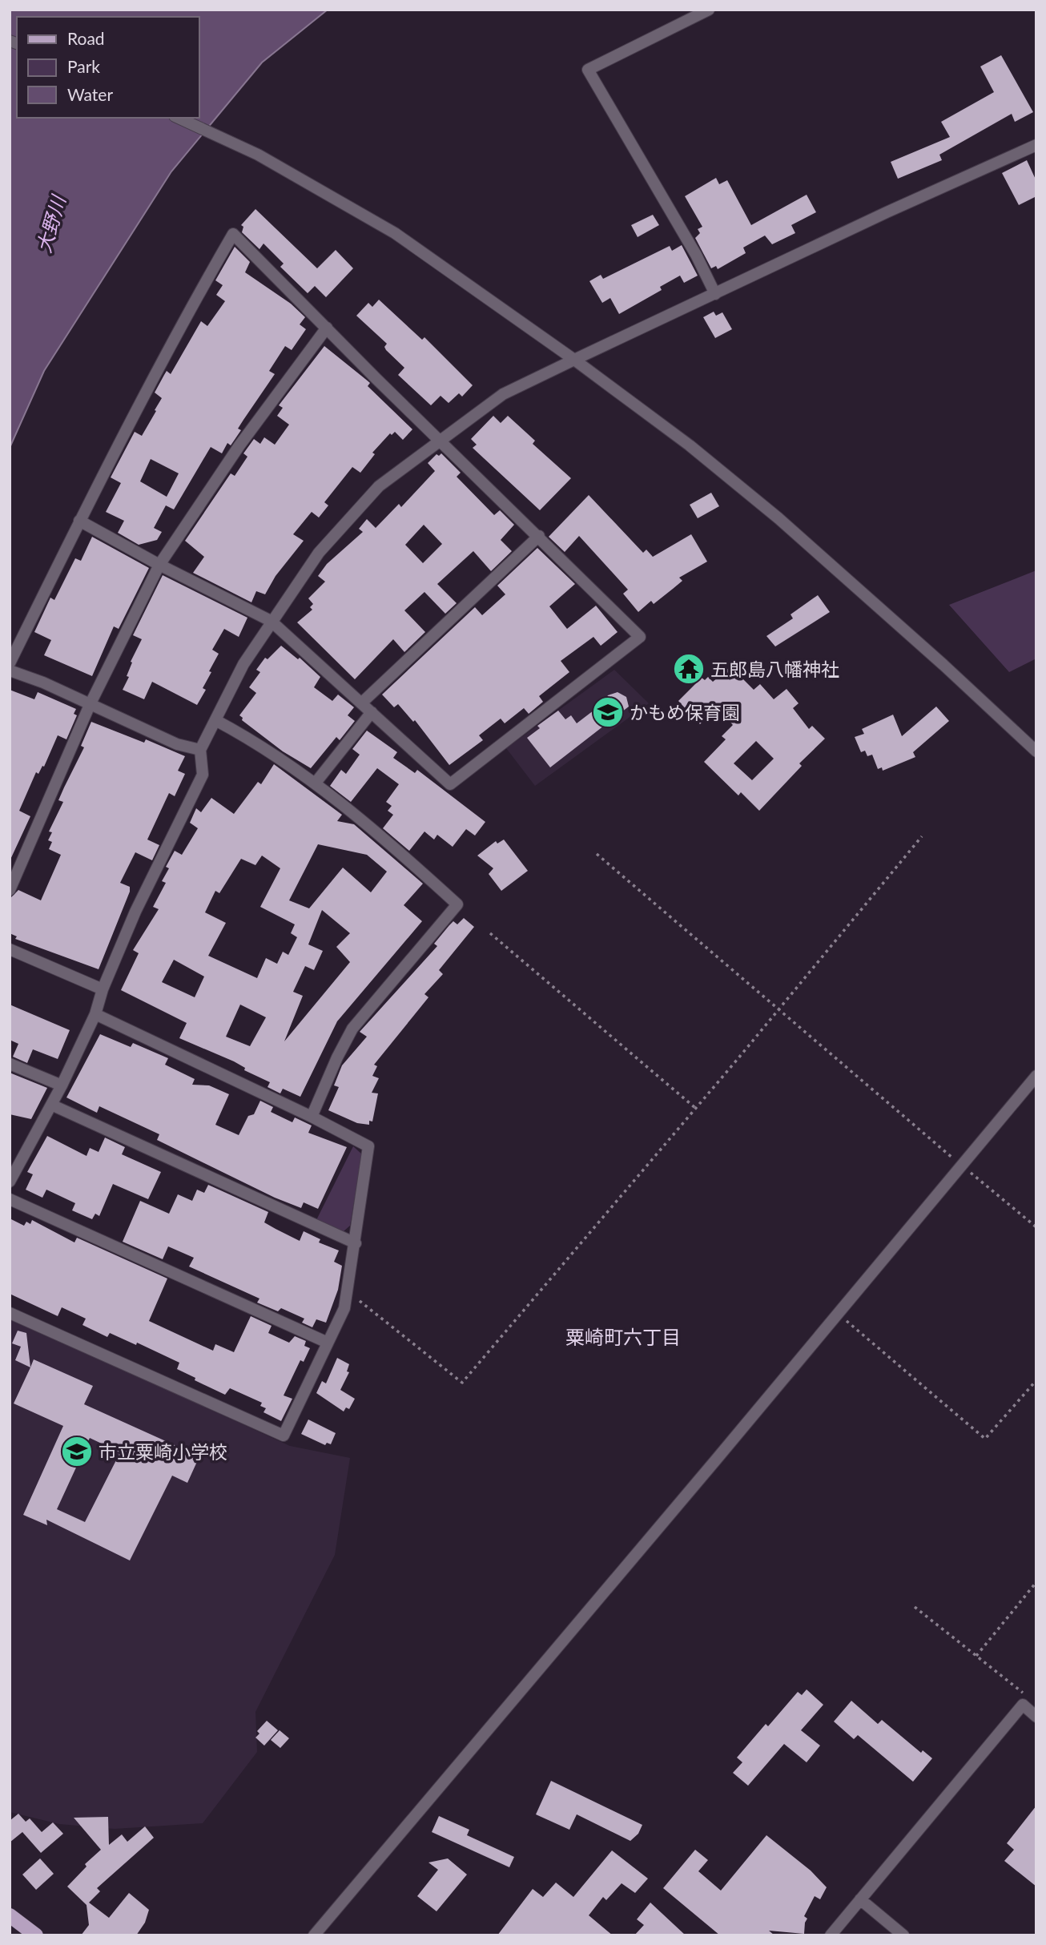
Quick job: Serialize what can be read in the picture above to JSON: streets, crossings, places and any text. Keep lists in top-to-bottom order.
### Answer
{
  "districts": ["粟崎町六丁目"],
  "water": ["大野川"],
  "places": {
    "temple": ["五郎島八幡神社"],
    "school or university": ["かもめ保育園", "市立粟崎小学校"]
  },
  "legend": ["Road", "Park", "Water"]
}
